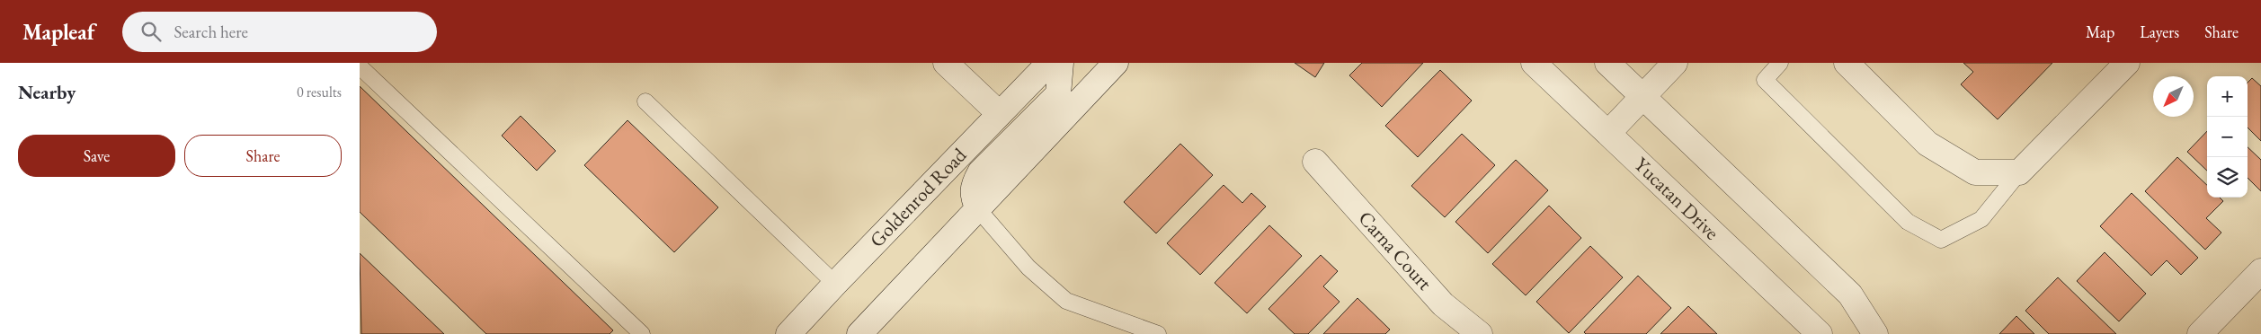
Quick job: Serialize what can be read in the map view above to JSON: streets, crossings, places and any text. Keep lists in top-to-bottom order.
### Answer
{
  "streets": {
    "street": ["Goldenrod Road", "Yucatan Drive", "Carna Court"]
  },
  "north": "bottom left",
  "page": {
    "header": "Mapleaf",
    "search": "Search here",
    "nav": ["Map", "Layers", "Share"],
    "heading": ["Nearby", "0 results"],
    "map_buttons": ["+", "−"],
    "buttons": ["Save", "Share"]
  }
}
